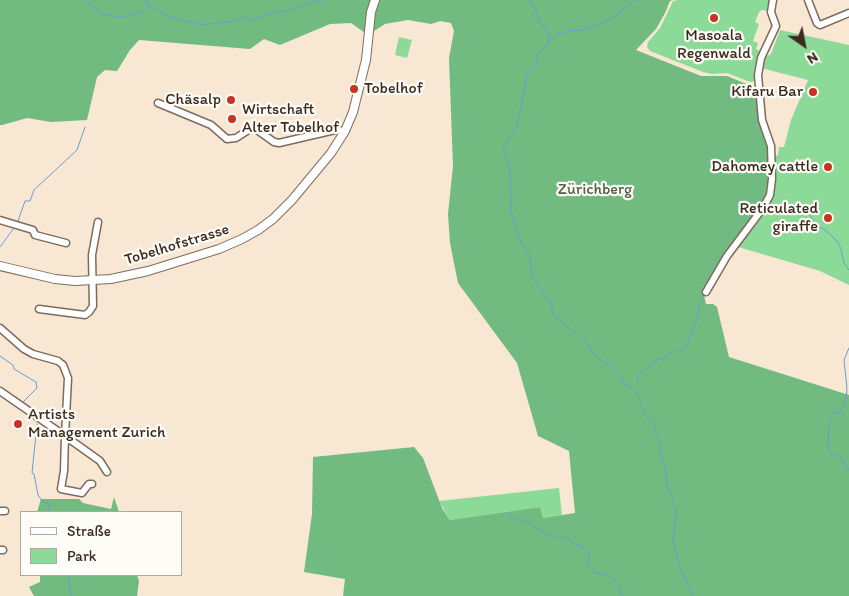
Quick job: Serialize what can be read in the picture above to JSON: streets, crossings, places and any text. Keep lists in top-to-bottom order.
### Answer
{
  "streets": {
    "main road": ["Tobelhofstrasse"]
  },
  "parks": ["Zürichberg"],
  "places": [
    "Masoala Regenwald",
    "Tobelhof",
    "Kifaru Bar",
    "Chäsalp",
    "Wirtschaft Alter Tobelhof",
    "Dahomey cattle",
    "Reticulated giraffe",
    "Artists Management Zurich"
  ],
  "legend": ["Straße", "Park"],
  "north": "bottom right"
}
